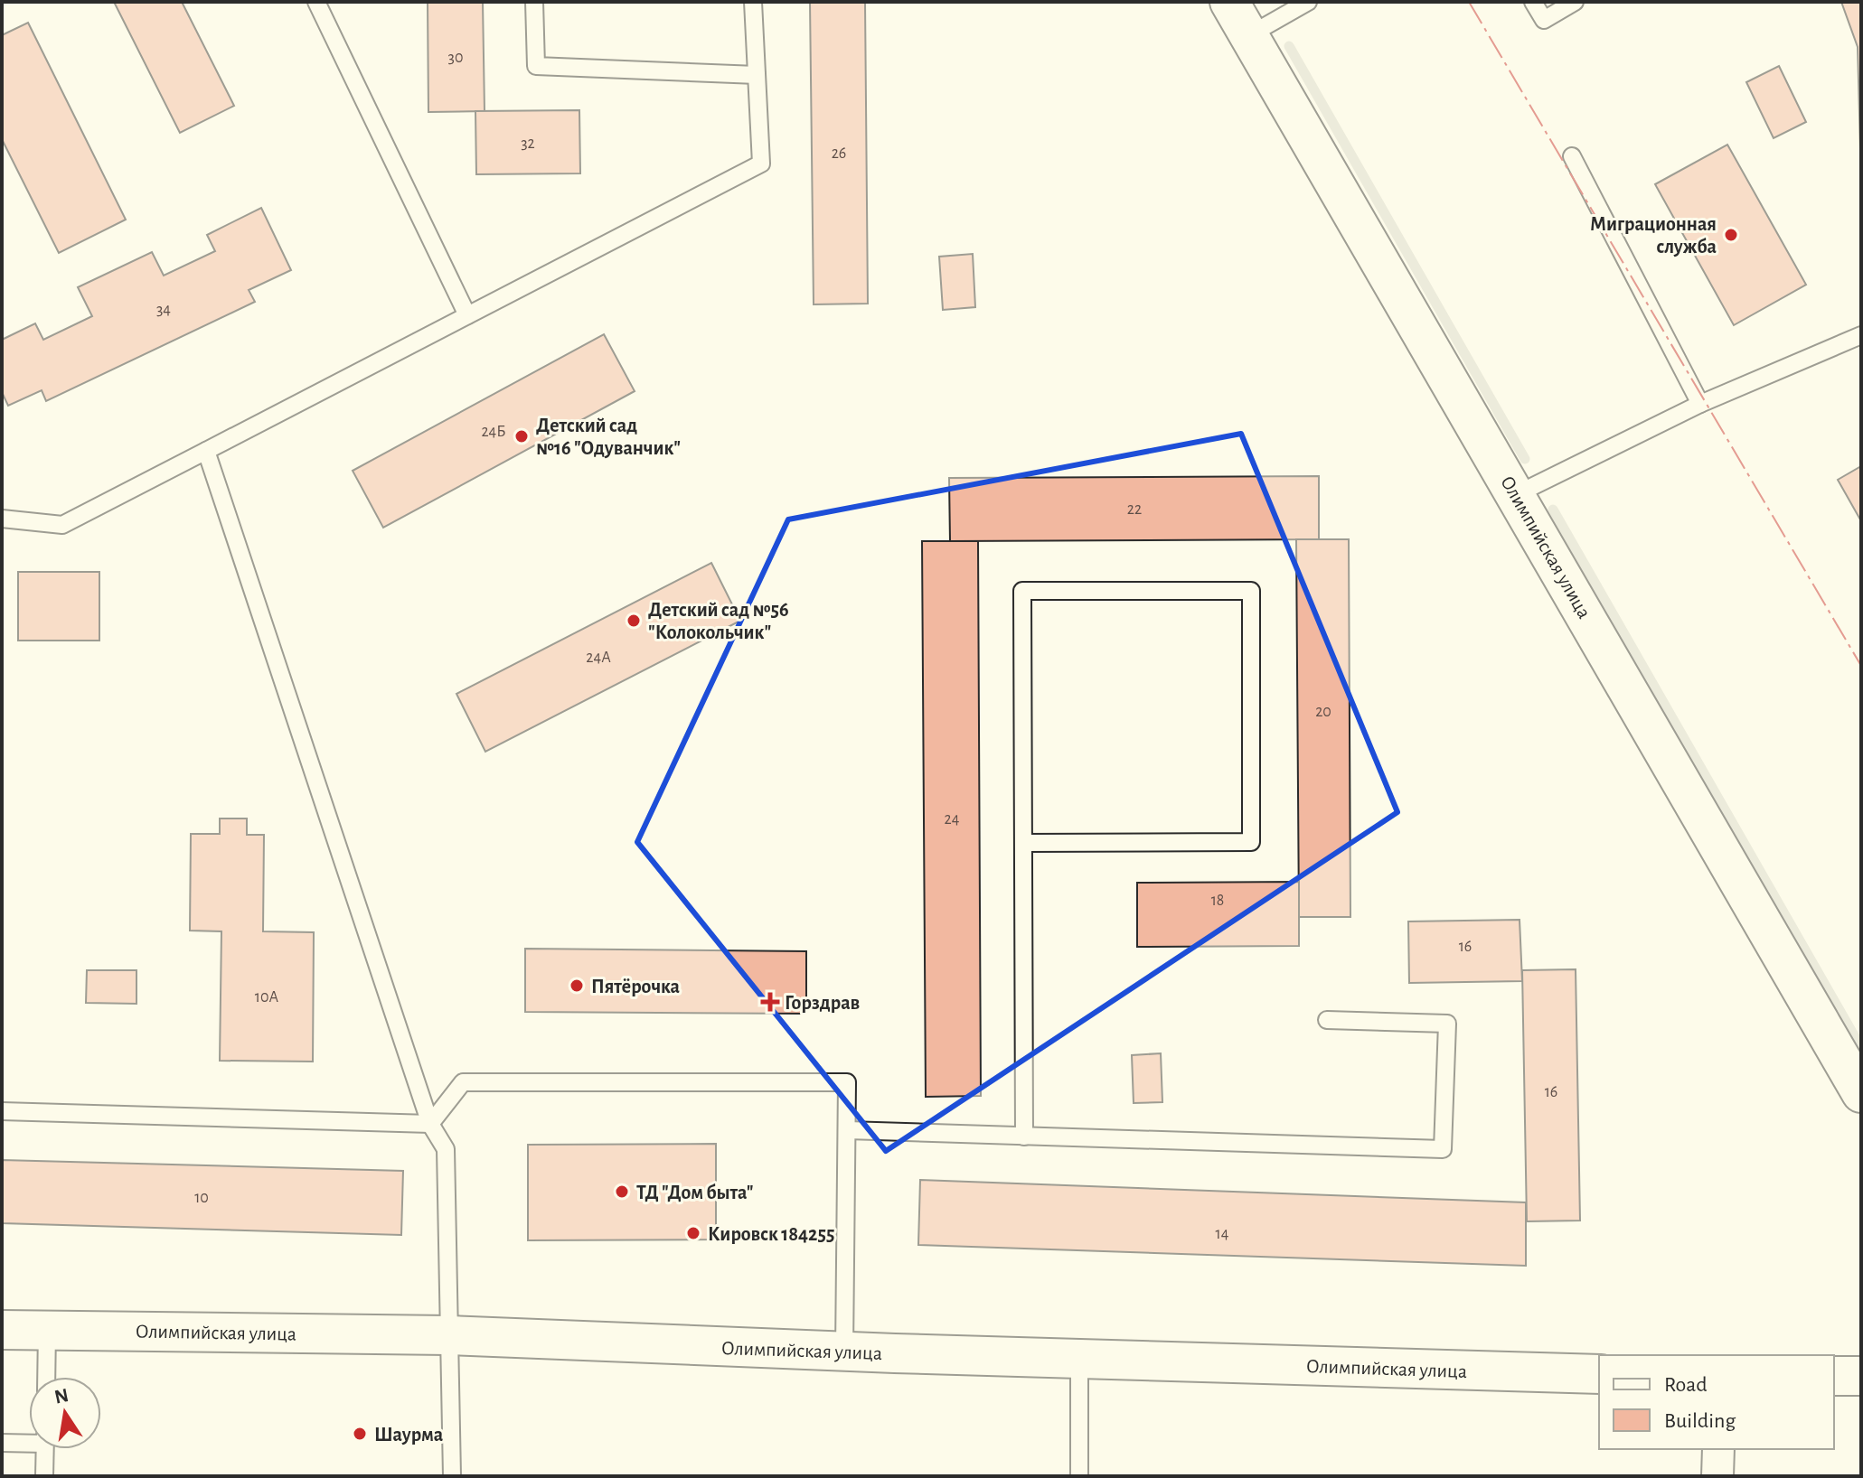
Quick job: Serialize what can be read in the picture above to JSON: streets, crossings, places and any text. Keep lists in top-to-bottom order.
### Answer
{
  "streets": {
    "street": ["Олимпийская улица"]
  },
  "places": {
    "other": [
      "Миграционная служба",
      "Детский сад №16 \"Одуванчик\"",
      "Детский сад №56 \"Колокольчик\"",
      "Пятёрочка",
      "ТД \"Дом быта\"",
      "Кировск 184255",
      "Шаурма"
    ],
    "health": ["Горздрав"]
  },
  "house_numbers": [
    "30",
    "32",
    "26",
    "34",
    "24Б",
    "22",
    "24А",
    "20",
    "24",
    "18",
    "16",
    "10А",
    "16",
    "10",
    "14"
  ],
  "legend": ["Road", "Building"],
  "north": "top"
}
